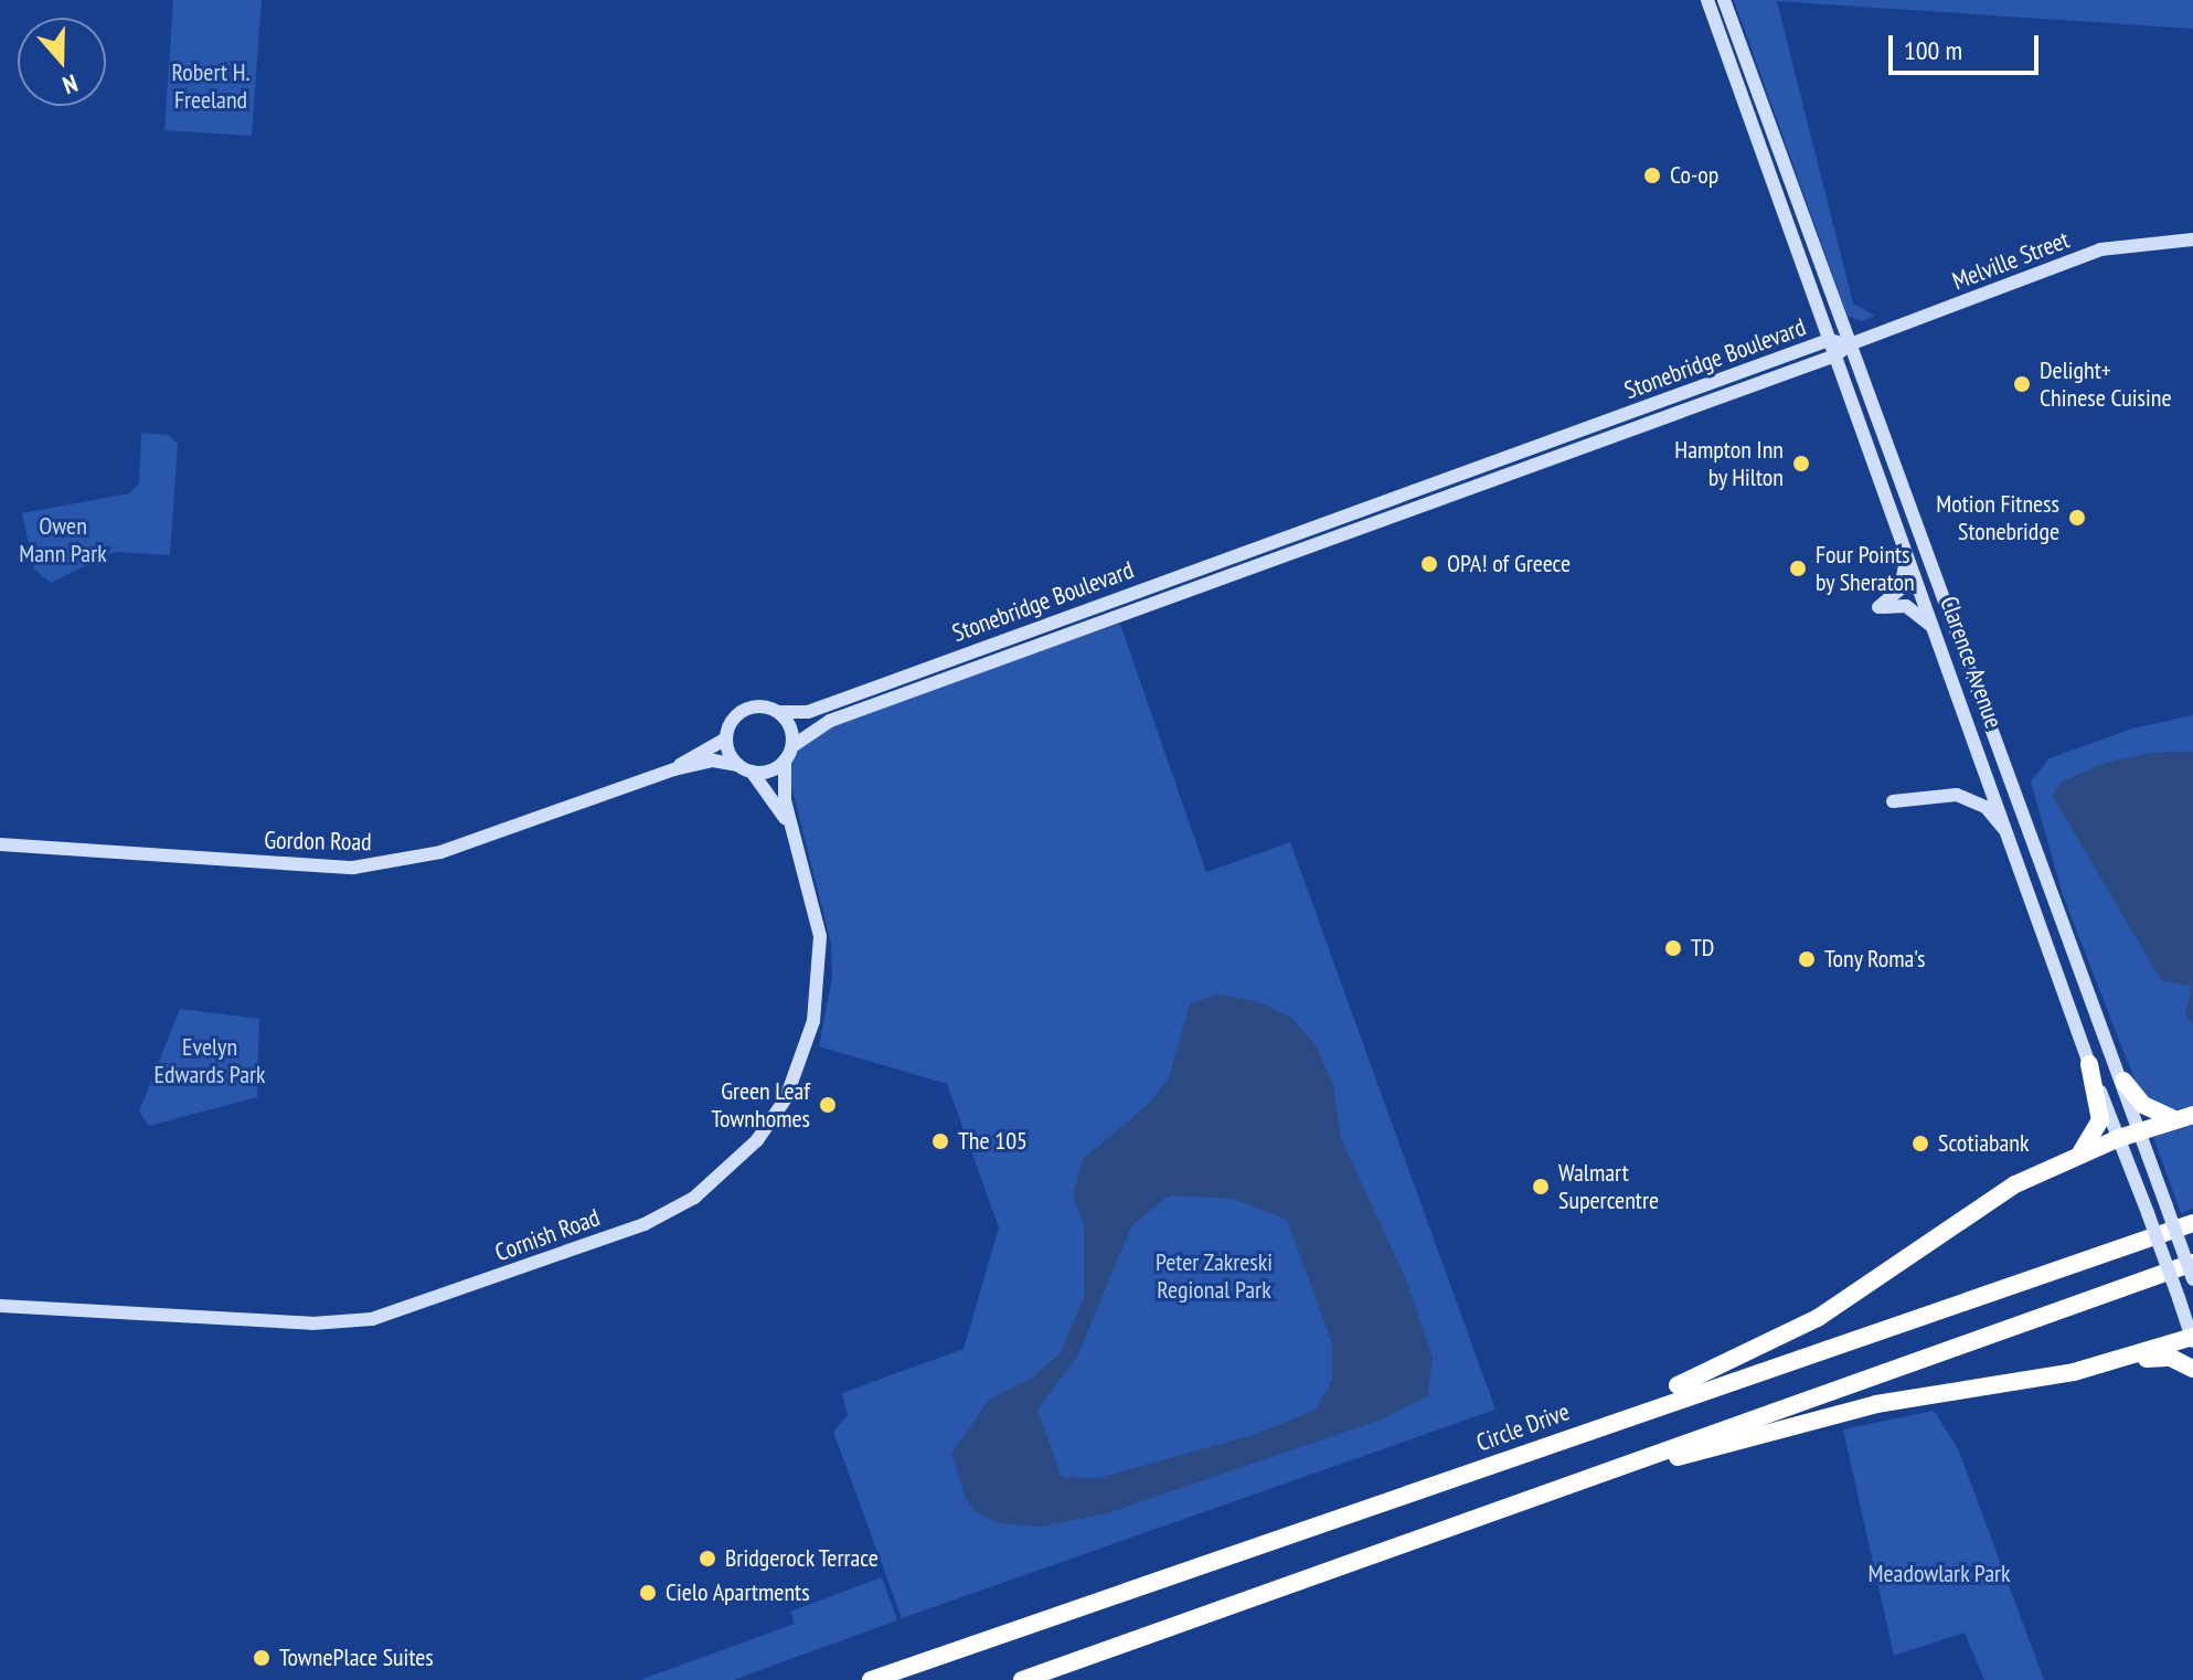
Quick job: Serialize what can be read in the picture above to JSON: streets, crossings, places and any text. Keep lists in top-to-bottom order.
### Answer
{
  "streets": {
    "highway": ["Circle Drive"],
    "main road": [
      "Melville Street",
      "Stonebridge Boulevard",
      "Clarence Avenue",
      "Gordon Road",
      "Cornish Road"
    ]
  },
  "crossings": [
    ["Melville Street", "Stonebridge Boulevard"],
    ["Melville Street", "Clarence Avenue"],
    ["Stonebridge Boulevard", "Clarence Avenue"],
    ["Stonebridge Boulevard", "Gordon Road"],
    ["Stonebridge Boulevard", "Cornish Road"],
    ["Gordon Road", "Cornish Road"]
  ],
  "parks": [
    "Robert H. Freeland",
    "Owen Mann Park",
    "Evelyn Edwards Park",
    "Peter Zakreski Regional Park",
    "Meadowlark Park"
  ],
  "places": [
    "Co-op",
    "Delight+ Chinese Cuisine",
    "Hampton Inn by Hilton",
    "Motion Fitness Stonebridge",
    "OPA! of Greece",
    "Four Points by Sheraton",
    "TD",
    "Tony Roma's",
    "Green Leaf Townhomes",
    "The 105",
    "Scotiabank",
    "Walmart Supercentre",
    "Bridgerock Terrace",
    "Cielo Apartments",
    "TownePlace Suites"
  ],
  "scale_bar": "100 m",
  "north": "bottom"
}
